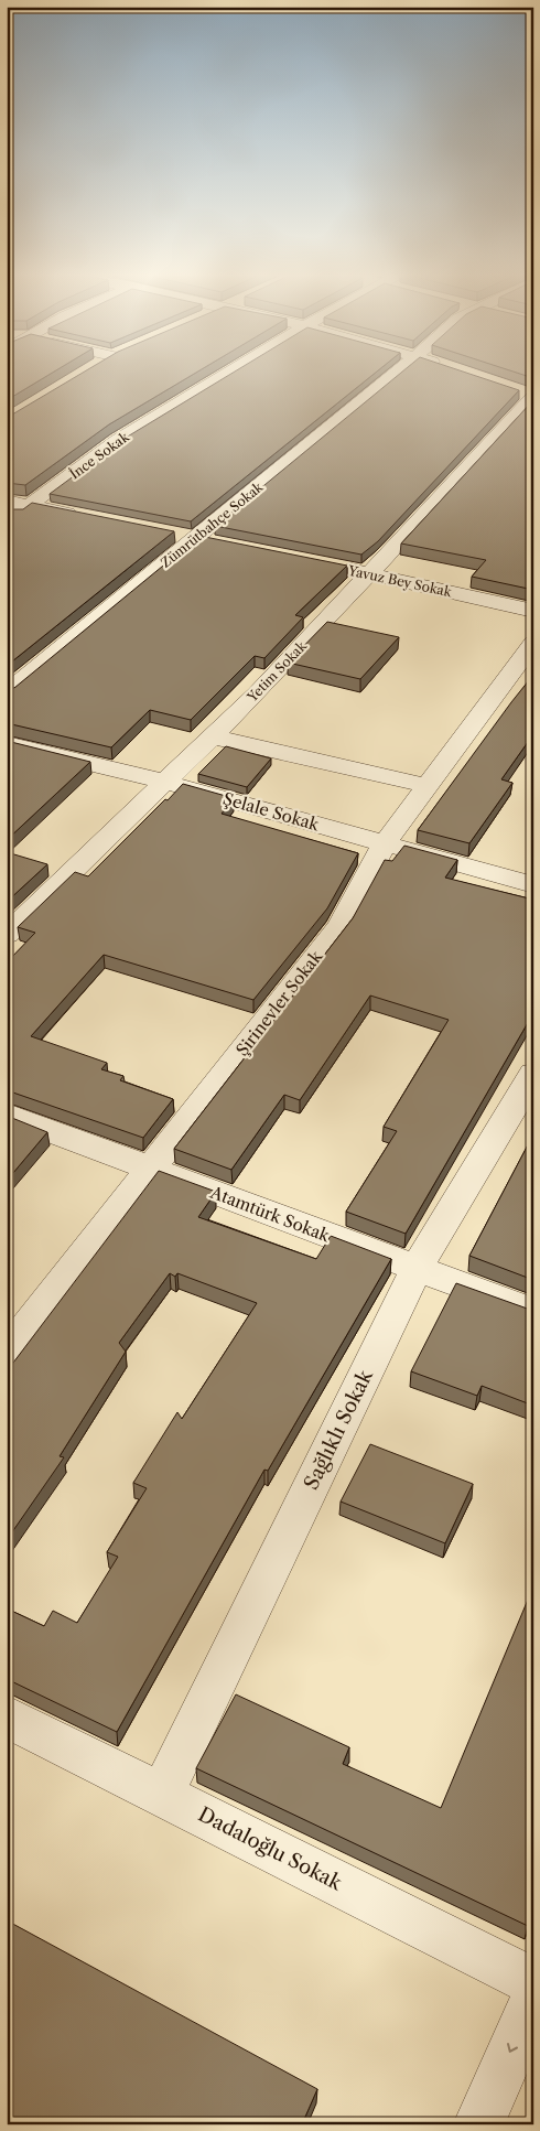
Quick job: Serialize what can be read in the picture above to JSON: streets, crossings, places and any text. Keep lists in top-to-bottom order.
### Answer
{
  "streets": {
    "street": [
      "İnce Sokak",
      "Zümrütbahçe Sokak",
      "Yavuz Bey Sokak",
      "Yetim Sokak",
      "Şelale Sokak",
      "Şirinevler Sokak",
      "Atamtürk Sokak",
      "Sağlıklı Sokak",
      "Dadaloğlu Sokak"
    ]
  },
  "crossings": [
    ["Yavuz Bey Sokak", "Yetim Sokak"],
    ["Yetim Sokak", "Şelale Sokak"],
    ["Şelale Sokak", "Şirinevler Sokak"],
    ["Şirinevler Sokak", "Atamtürk Sokak"],
    ["Atamtürk Sokak", "Sağlıklı Sokak"],
    ["Sağlıklı Sokak", "Dadaloğlu Sokak"]
  ]
}
